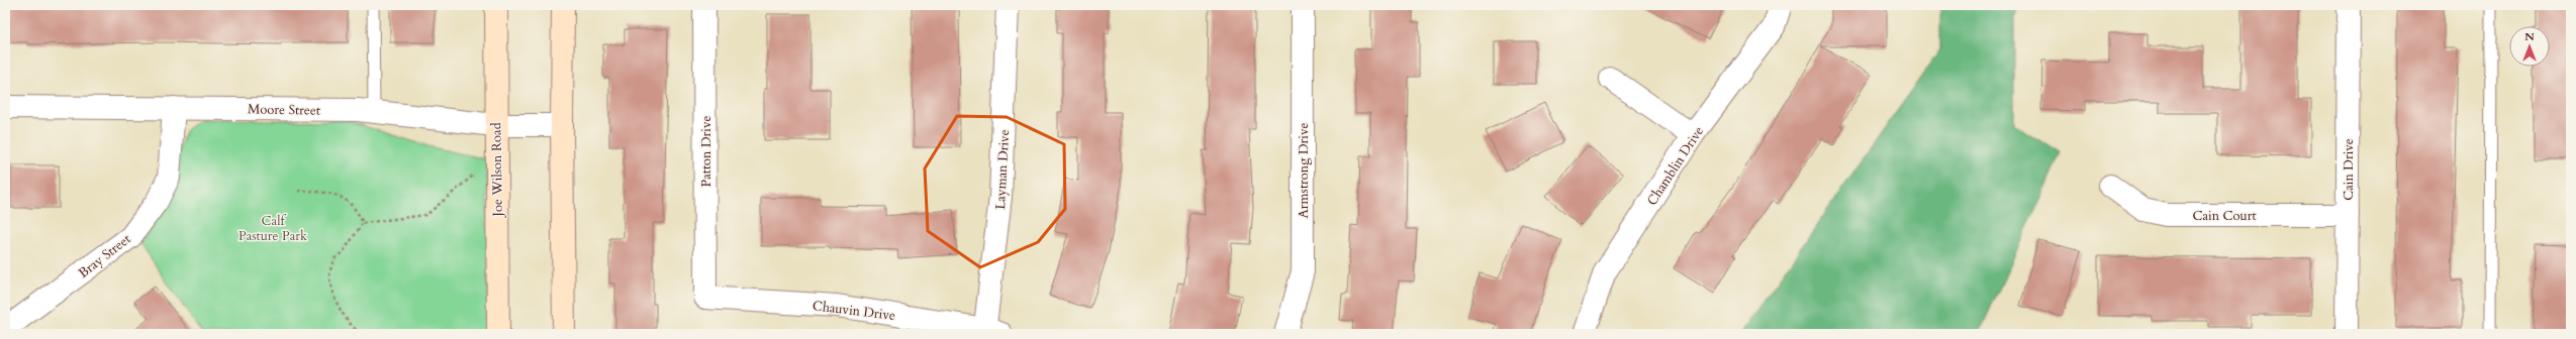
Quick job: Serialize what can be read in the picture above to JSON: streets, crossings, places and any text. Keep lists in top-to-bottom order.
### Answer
{
  "streets": {
    "main road": ["Joe Wilson Road"],
    "street": [
      "Moore Street",
      "Patton Drive",
      "Chamblin Drive",
      "Layman Drive",
      "Cain Drive",
      "Armstrong Drive",
      "Cain Court",
      "Bray Street",
      "Chauvin Drive"
    ]
  },
  "crossings": [
    ["Moore Street", "Joe Wilson Road"],
    ["Moore Street", "Bray Street"],
    ["Patton Drive", "Chauvin Drive"],
    ["Layman Drive", "Chauvin Drive"],
    ["Cain Drive", "Cain Court"]
  ],
  "parks": ["Calf Pasture Park"],
  "north": "top"
}
